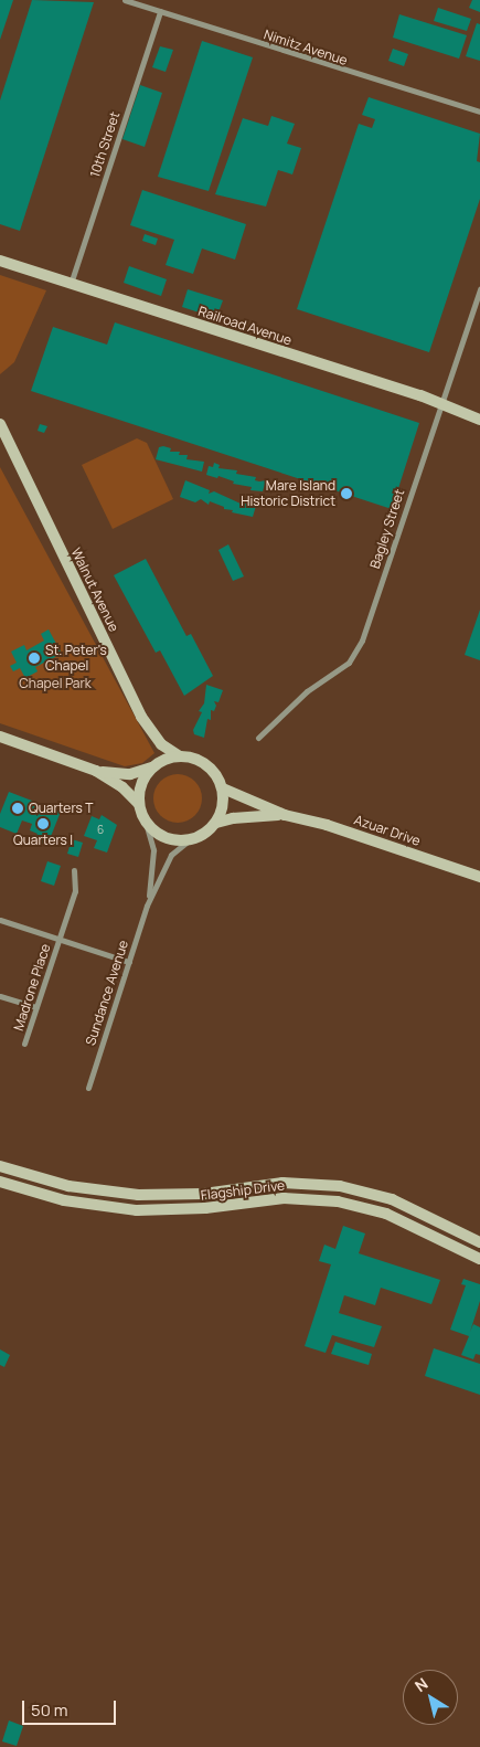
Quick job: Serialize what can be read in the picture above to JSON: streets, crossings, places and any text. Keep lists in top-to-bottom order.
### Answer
{
  "streets": {
    "street": [
      "Nimitz Avenue",
      "10th Street",
      "Railroad Avenue",
      "Bagley Street",
      "Walnut Avenue",
      "Azuar Drive",
      "Madrone Place",
      "Sundance Avenue",
      "Flagship Drive"
    ]
  },
  "crossings": [
    ["Nimitz Avenue", "10th Street"],
    ["10th Street", "Railroad Avenue"],
    ["Railroad Avenue", "Bagley Street"],
    ["Walnut Avenue", "Azuar Drive"],
    ["Walnut Avenue", "Sundance Avenue"],
    ["Azuar Drive", "Sundance Avenue"]
  ],
  "parks": ["Chapel Park"],
  "places": [
    "Mare Island Historic District",
    "St. Peter's Chapel",
    "Quarters T",
    "Quarters I"
  ],
  "house_numbers": ["6"],
  "scale_bar": "50 m",
  "north": "top left"
}
